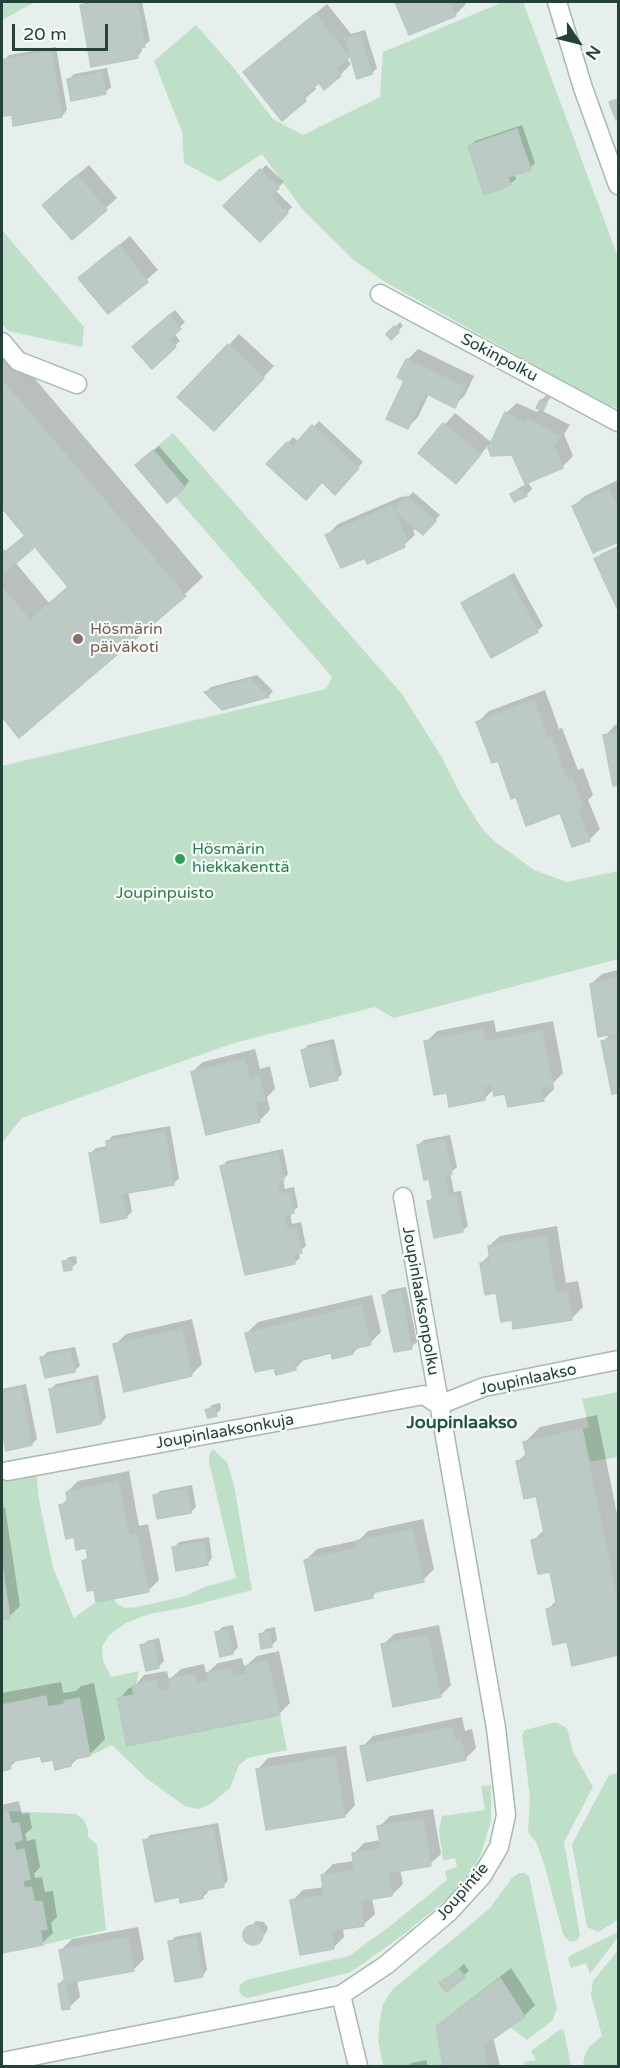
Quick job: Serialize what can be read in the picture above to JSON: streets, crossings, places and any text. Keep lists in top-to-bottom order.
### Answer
{
  "streets": {
    "street": [
      "Sokinpolku",
      "Joupinlaaksonpolku",
      "Joupinlaakso",
      "Joupinlaaksonkuja",
      "Joupintie"
    ]
  },
  "crossings": [
    ["Joupinlaaksonpolku", "Joupinlaakso"],
    ["Joupinlaaksonpolku", "Joupinlaaksonkuja"],
    ["Joupinlaaksonpolku", "Joupintie"],
    ["Joupinlaakso", "Joupinlaaksonkuja"],
    ["Joupinlaakso", "Joupintie"],
    ["Joupinlaaksonkuja", "Joupintie"]
  ],
  "districts": ["Joupinlaakso"],
  "parks": ["Joupinpuisto"],
  "places": ["Hösmärin päiväkoti", "Hösmärin hiekkakenttä"],
  "scale_bar": "20 m",
  "north": "bottom right"
}
